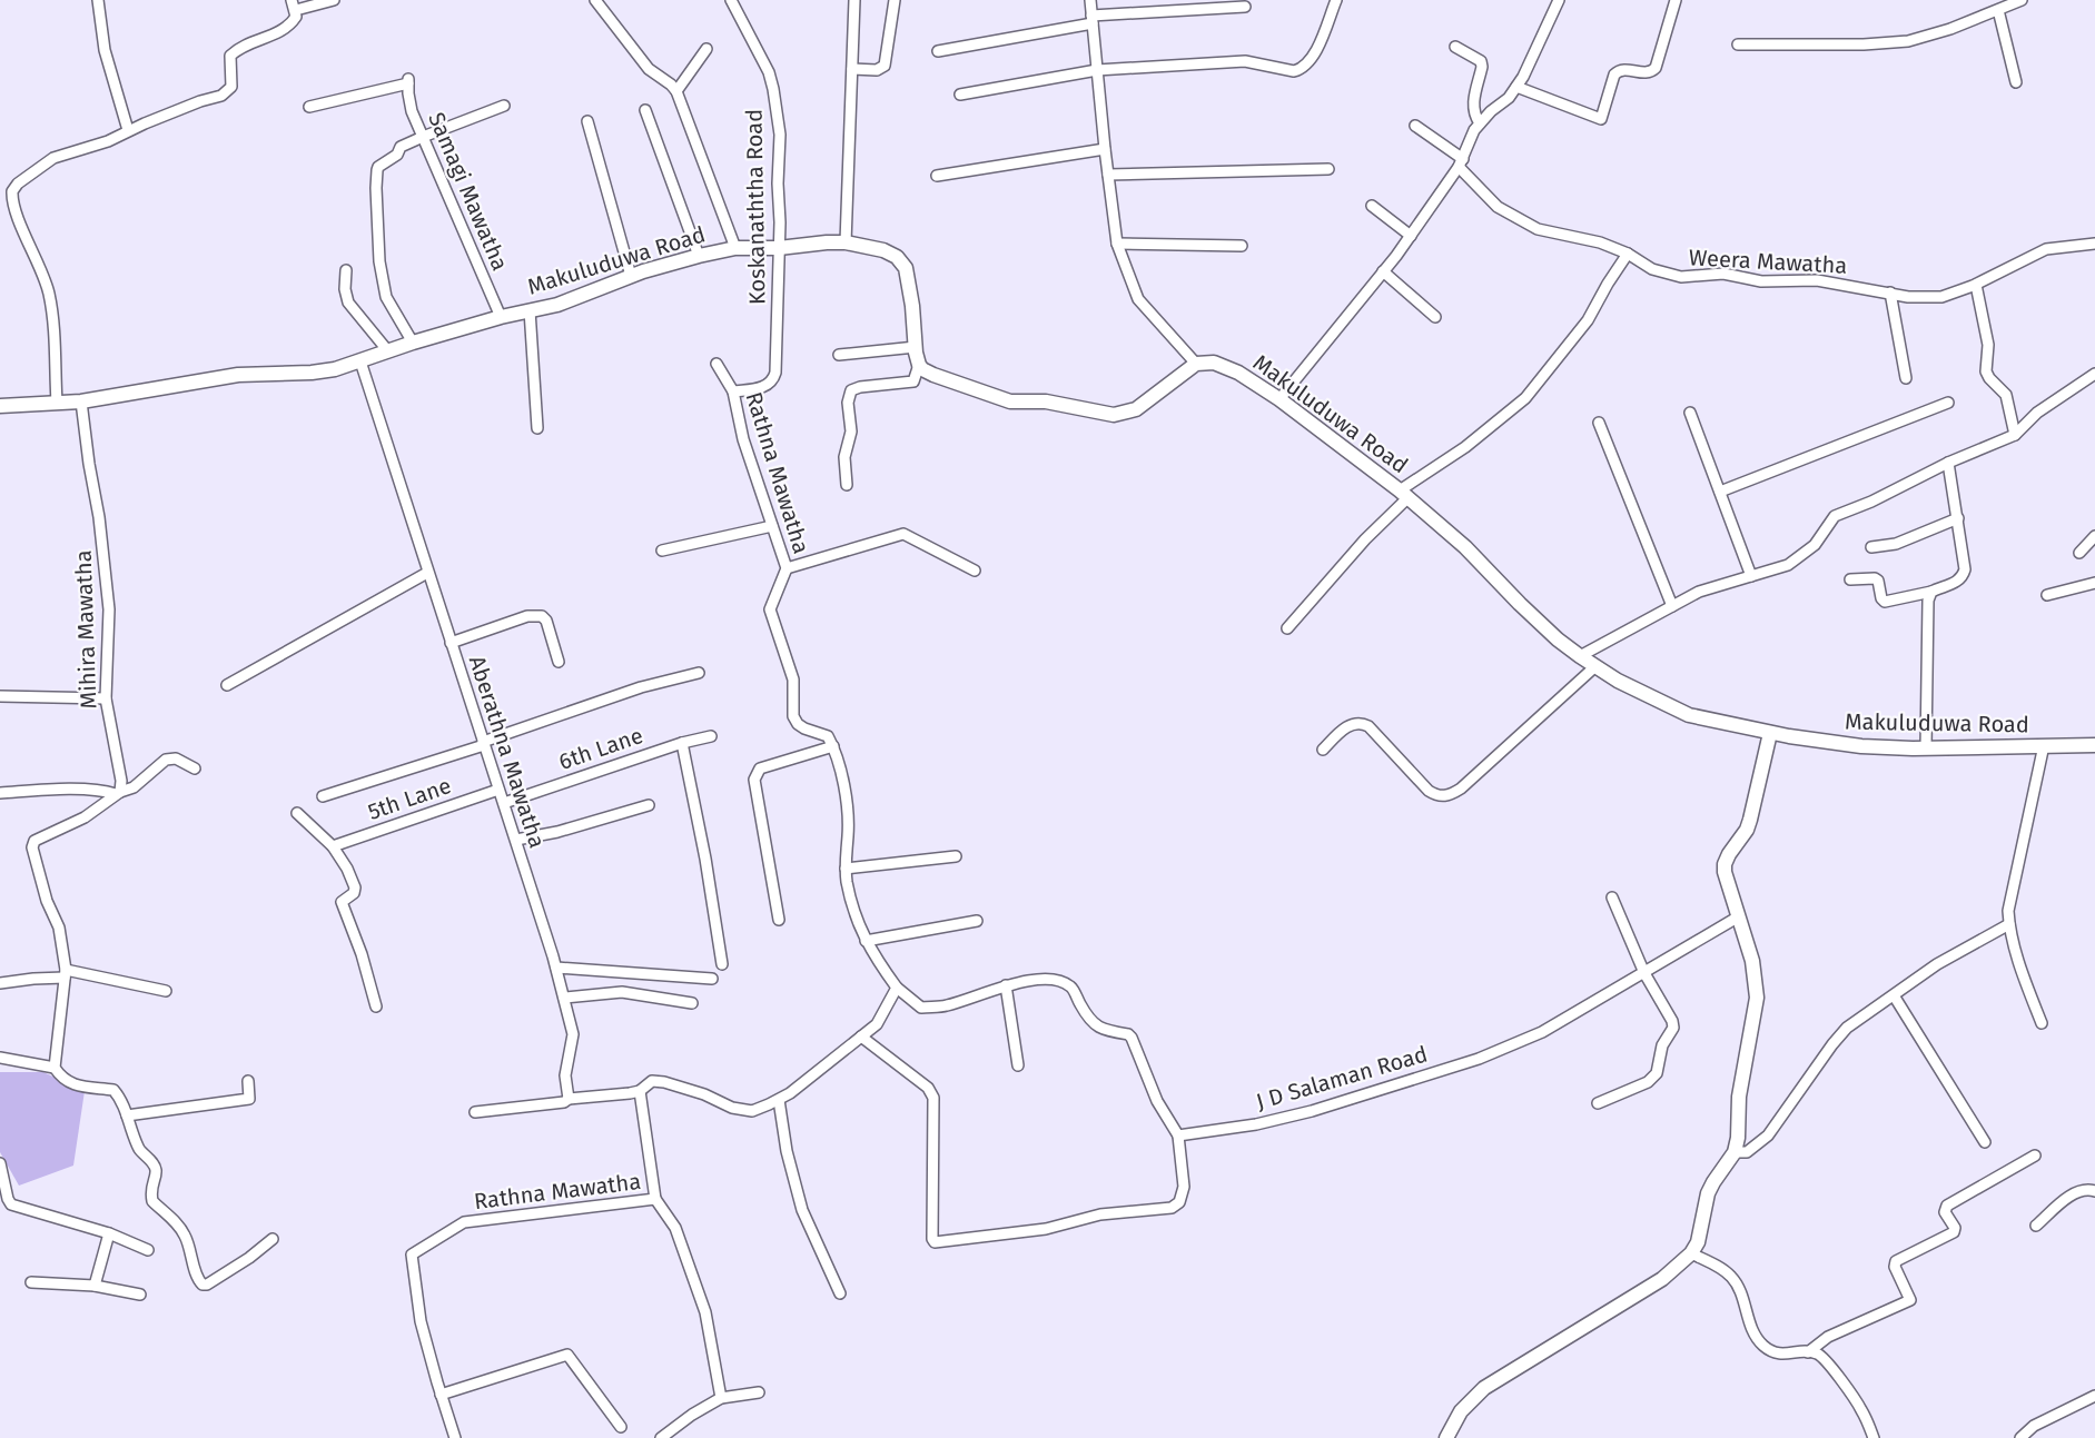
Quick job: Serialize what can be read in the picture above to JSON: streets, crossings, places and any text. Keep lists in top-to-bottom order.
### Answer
{
  "streets": {
    "street": [
      "Samagi Mawatha",
      "Koskanaththa Road",
      "Makuluduwa Road",
      "Weera Mawatha",
      "Rathna Mawatha",
      "Mihira Mawatha",
      "6th Lane",
      "Aberathna Mawatha",
      "5th Lane",
      "J D Salaman Road"
    ]
  },
  "crossings": [
    ["Samagi Mawatha", "Makuluduwa Road"],
    ["Koskanaththa Road", "Makuluduwa Road"],
    ["Koskanaththa Road", "Rathna Mawatha"],
    ["Makuluduwa Road", "Mihira Mawatha"],
    ["Makuluduwa Road", "Aberathna Mawatha"],
    ["6th Lane", "Aberathna Mawatha"],
    ["Aberathna Mawatha", "5th Lane"]
  ]
}
